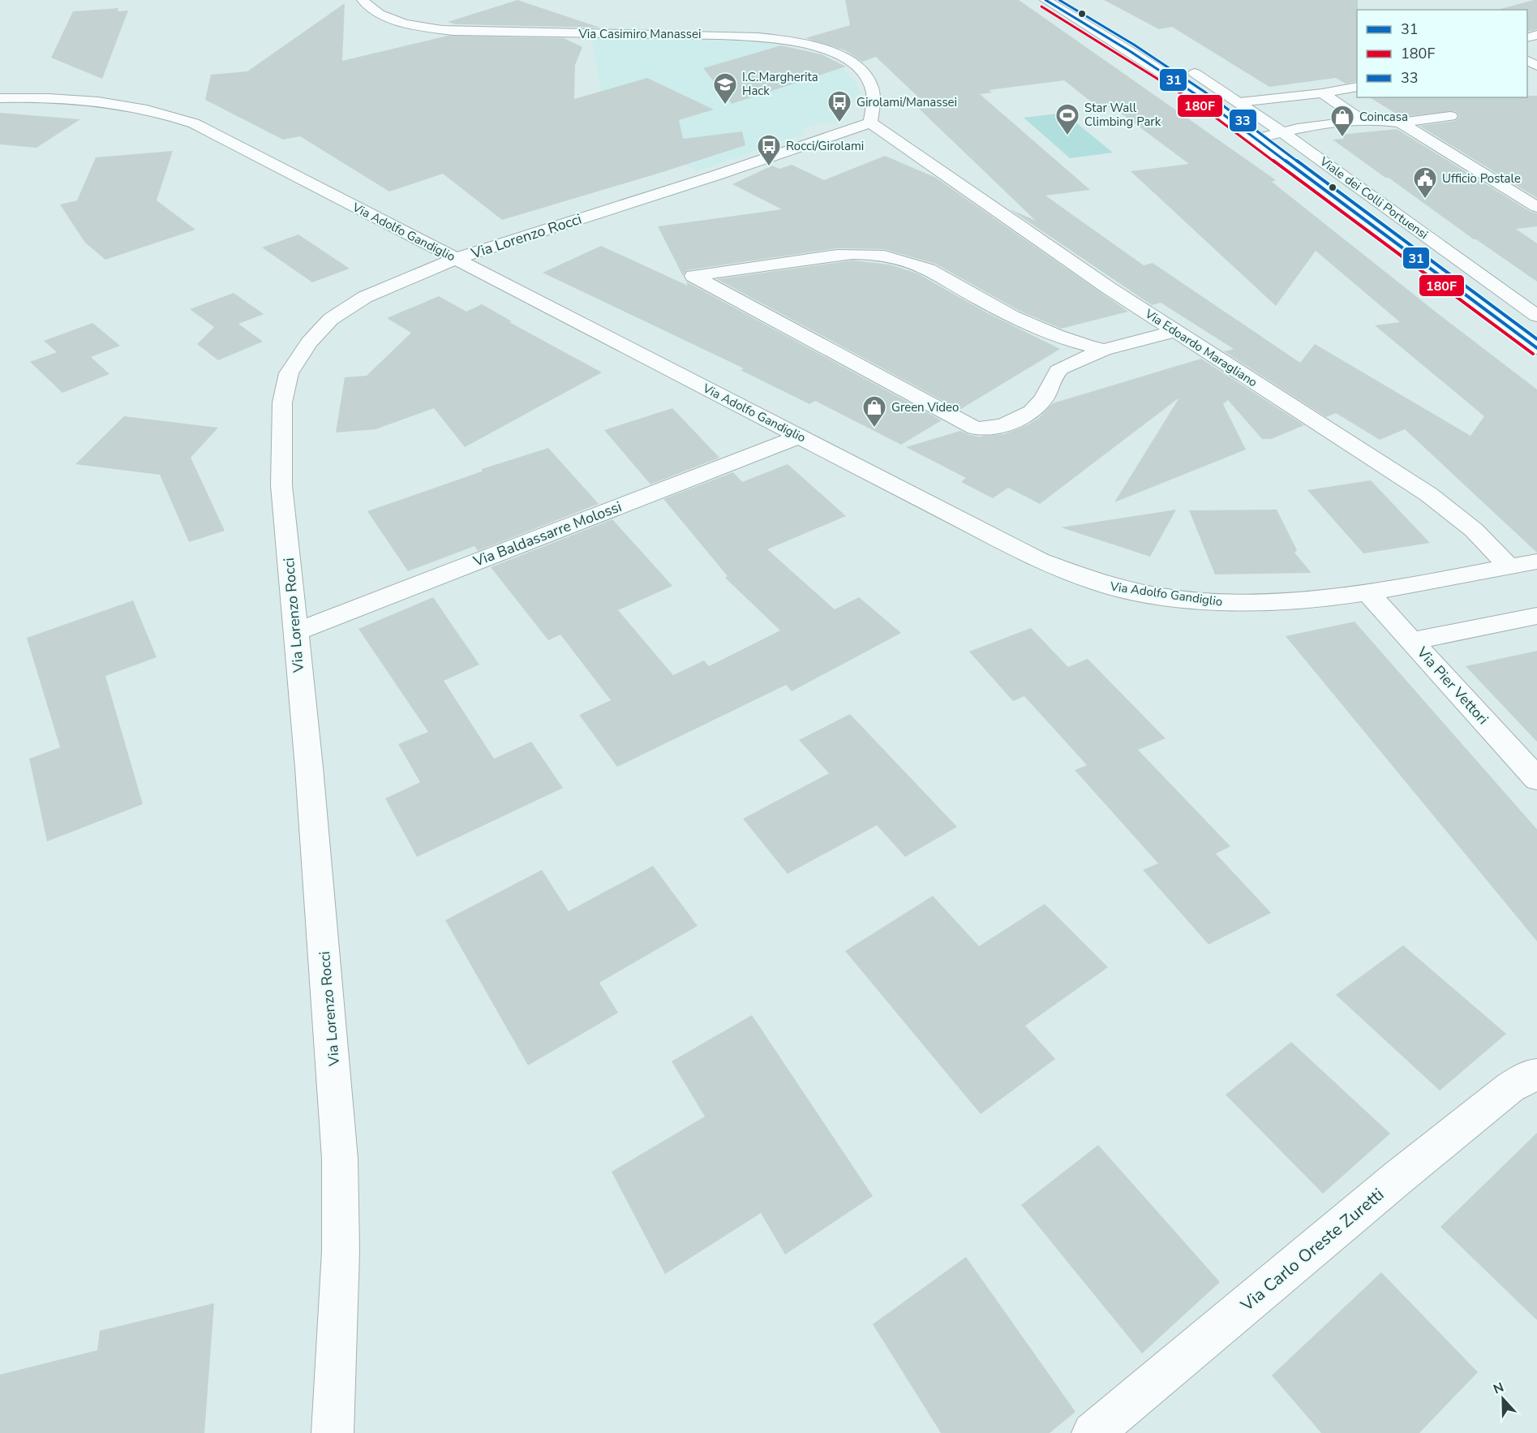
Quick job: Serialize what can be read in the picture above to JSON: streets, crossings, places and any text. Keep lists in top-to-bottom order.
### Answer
{
  "streets": {
    "street": [
      "Via Casimiro Manassei",
      "Viale dei Colli Portuensi",
      "Via Adolfo Gandiglio",
      "Via Lorenzo Rocci",
      "Via Edoardo Maragliano",
      "Via Baldassarre Molossi",
      "Via Pier Vettori",
      "Via Carlo Oreste Zuretti"
    ]
  },
  "crossings": [
    ["Via Casimiro Manassei", "Via Lorenzo Rocci"],
    ["Via Casimiro Manassei", "Via Edoardo Maragliano"],
    ["Via Adolfo Gandiglio", "Via Lorenzo Rocci"],
    ["Via Adolfo Gandiglio", "Via Edoardo Maragliano"],
    ["Via Adolfo Gandiglio", "Via Baldassarre Molossi"],
    ["Via Adolfo Gandiglio", "Via Pier Vettori"],
    ["Via Lorenzo Rocci", "Via Edoardo Maragliano"],
    ["Via Lorenzo Rocci", "Via Baldassarre Molossi"]
  ],
  "places": {
    "school or university": ["I.C.Margherita Hack"],
    "bus stop": ["Girolami/Manassei", "Rocci/Girolami"],
    "sports": ["Star Wall Climbing Park"],
    "shop": ["Coincasa", "Green Video"],
    "public building": ["Ufficio Postale"]
  },
  "lines": ["transit line 31", "transit line 33", "transit line 180F"],
  "legend": ["31", "180F", "33"],
  "north": "top"
}
